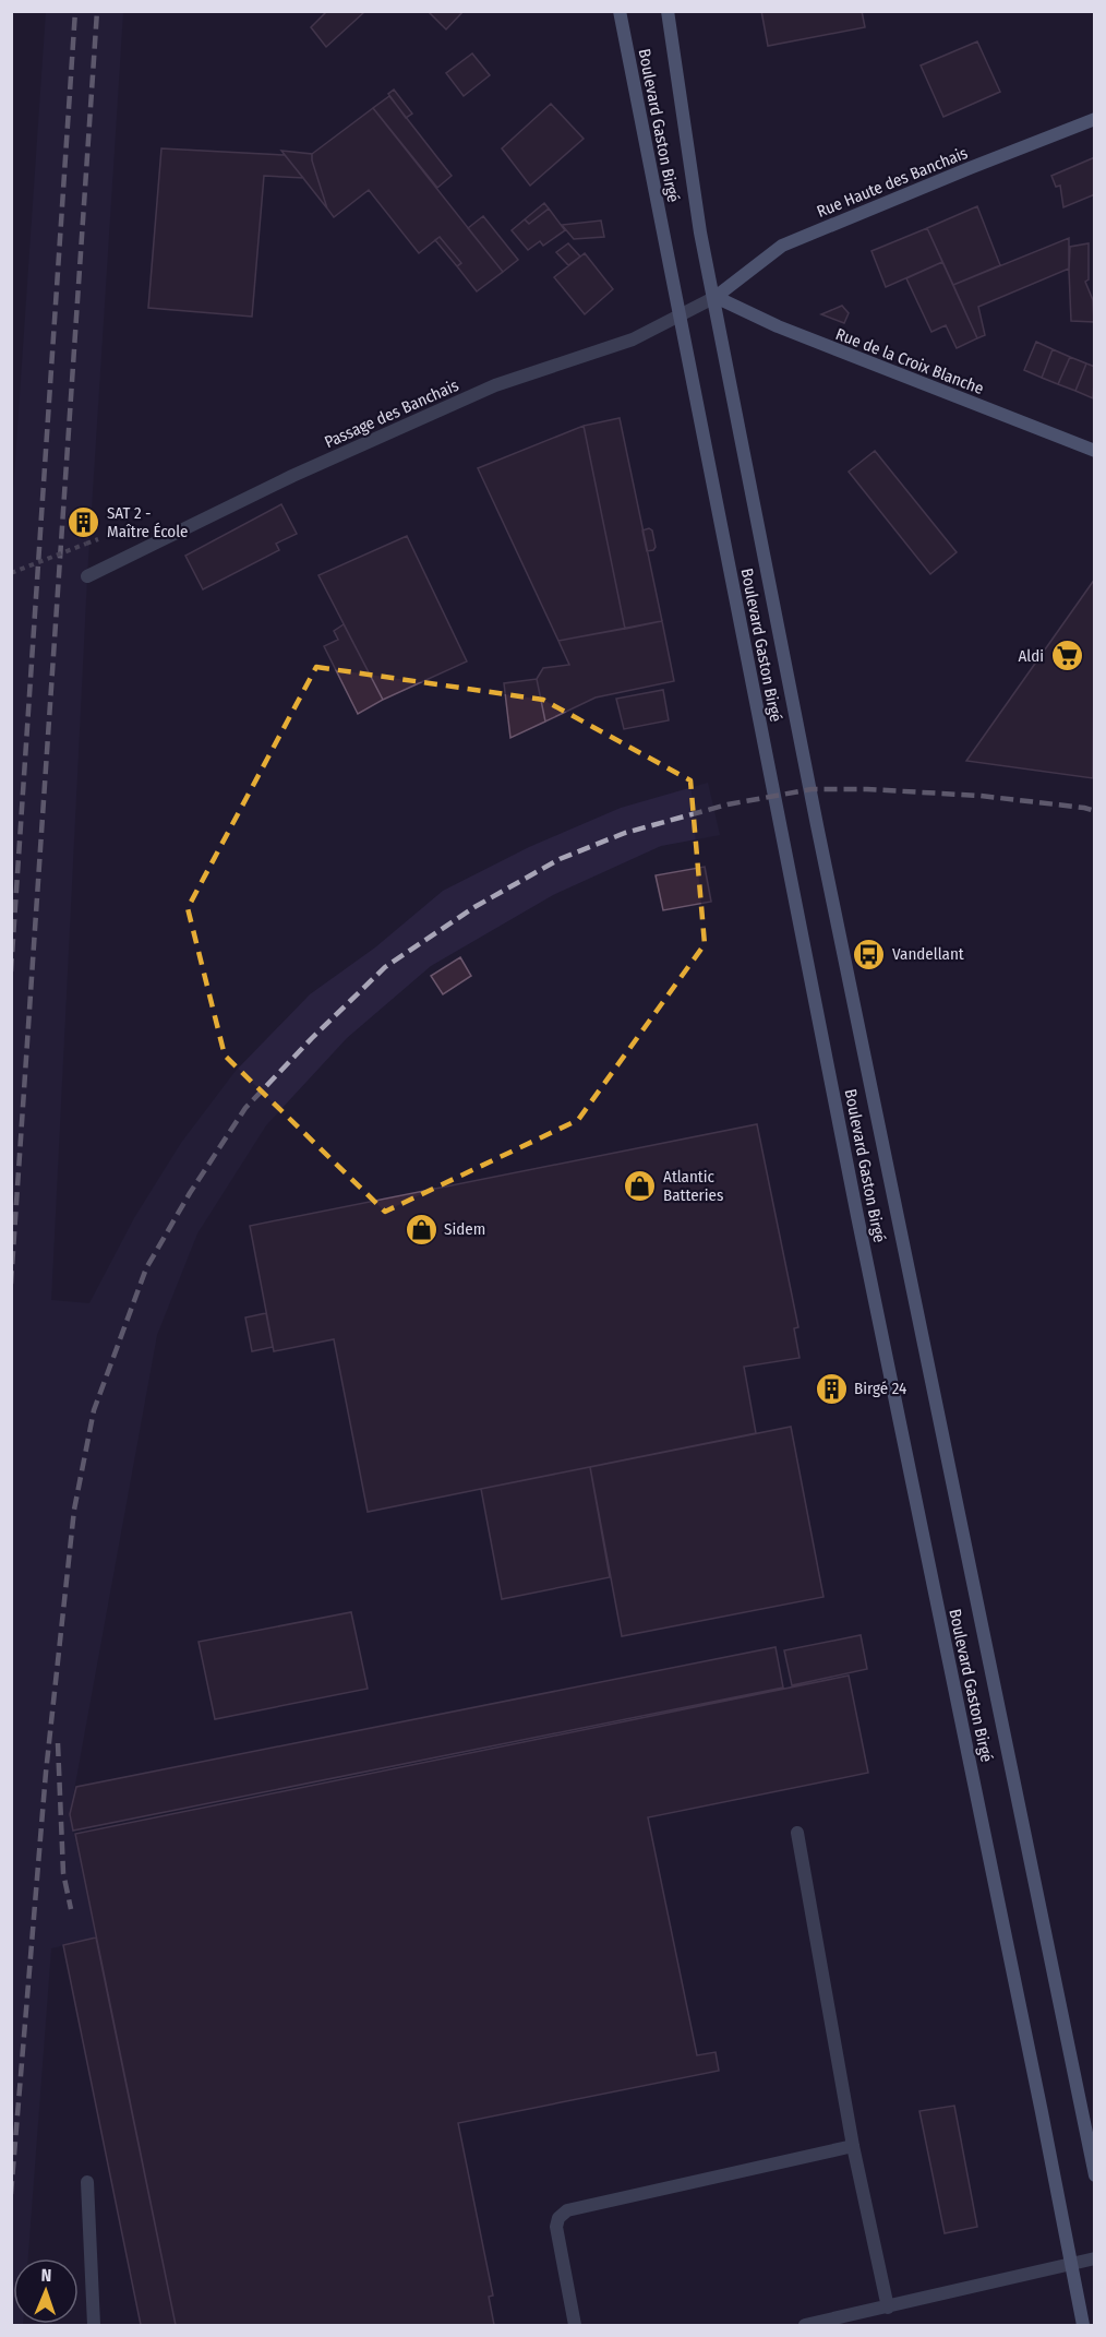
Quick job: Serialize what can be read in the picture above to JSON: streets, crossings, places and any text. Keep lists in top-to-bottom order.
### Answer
{
  "streets": {
    "main road": ["Boulevard Gaston Birgé", "Rue Haute des Banchais", "Rue de la Croix Blanche"],
    "street": ["Passage des Banchais"]
  },
  "crossings": [
    ["Boulevard Gaston Birgé", "Rue Haute des Banchais"],
    ["Boulevard Gaston Birgé", "Rue de la Croix Blanche"],
    ["Boulevard Gaston Birgé", "Passage des Banchais"],
    ["Rue Haute des Banchais", "Rue de la Croix Blanche"],
    ["Rue Haute des Banchais", "Passage des Banchais"],
    ["Rue de la Croix Blanche", "Passage des Banchais"]
  ],
  "places": {
    "building": ["SAT 2 - Maître École", "Birgé 24"],
    "supermarket": ["Aldi"],
    "bus stop": ["Vandellant"],
    "shop": ["Atlantic Batteries", "Sidem"]
  },
  "north": "top"
}
